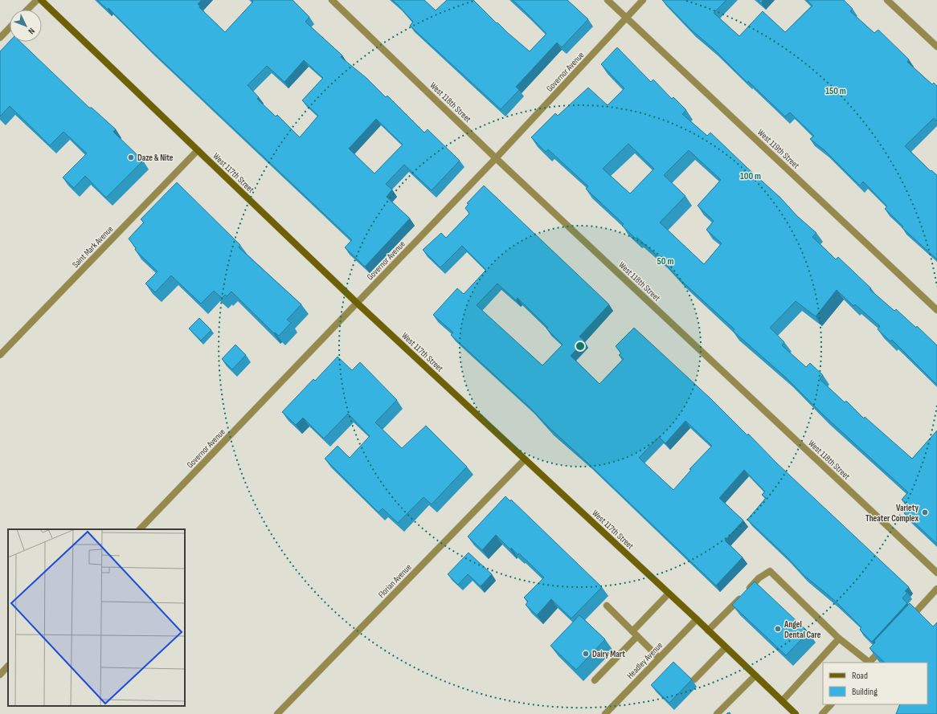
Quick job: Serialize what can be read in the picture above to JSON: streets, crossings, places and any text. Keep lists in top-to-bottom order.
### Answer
{
  "streets": {
    "main road": ["West 117th Street"],
    "street": [
      "Governor Avenue",
      "West 118th Street",
      "West 119th Street",
      "Saint Mark Avenue",
      "Florian Avenue",
      "Headley Avenue"
    ]
  },
  "crossings": [
    ["Governor Avenue", "West 118th Street"],
    ["Governor Avenue", "West 119th Street"],
    ["Governor Avenue", "West 117th Street"],
    ["West 117th Street", "Saint Mark Avenue"],
    ["West 117th Street", "Florian Avenue"],
    ["West 117th Street", "Headley Avenue"]
  ],
  "places": [
    "Daze & Nite",
    "Variety Theater Complex",
    "Angel Dental Care",
    "Dairy Mart"
  ],
  "legend": ["Road", "Building"],
  "north": "bottom right",
  "rings": ["150 m", "100 m", "50 m"]
}
